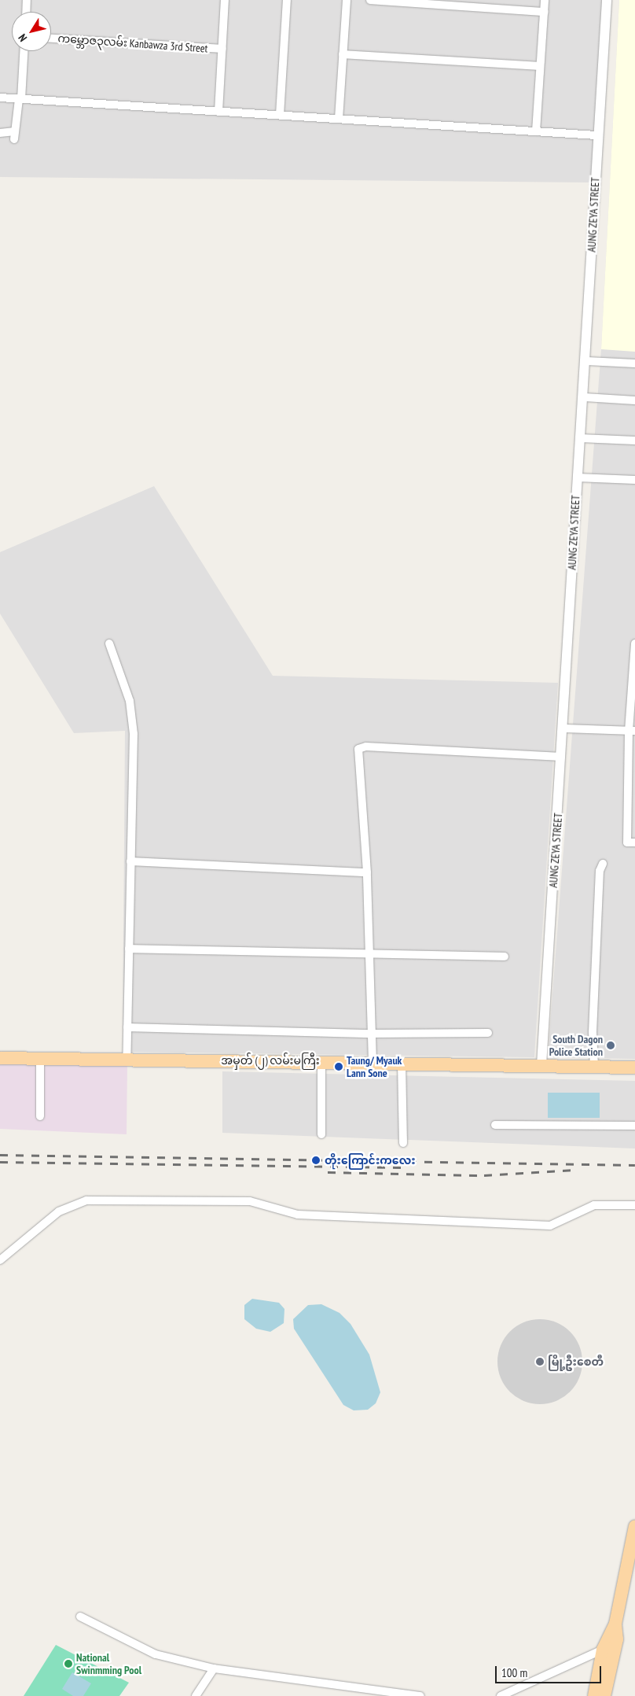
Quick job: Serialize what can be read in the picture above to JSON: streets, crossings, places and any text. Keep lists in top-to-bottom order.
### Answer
{
  "streets": {
    "main road": ["အမှတ် (၂) လမ်းမကြီး"],
    "street": ["ကမ္ဘောဇ၃လမ်း Kanbawza 3rd Street", "AUNG ZEYA STREET"]
  },
  "crossings": [
    ["AUNG ZEYA STREET", "အမှတ် (၂) လမ်းမကြီး"]
  ],
  "places": [
    "South Dagon Police Station",
    "Taung/ Myauk Lann Sone",
    "တိုးကြောင်းကလေး",
    "မြို့ဦးစေတီ",
    "National Swinmming Pool"
  ],
  "scale_bar": "100 m",
  "north": "bottom left"
}
